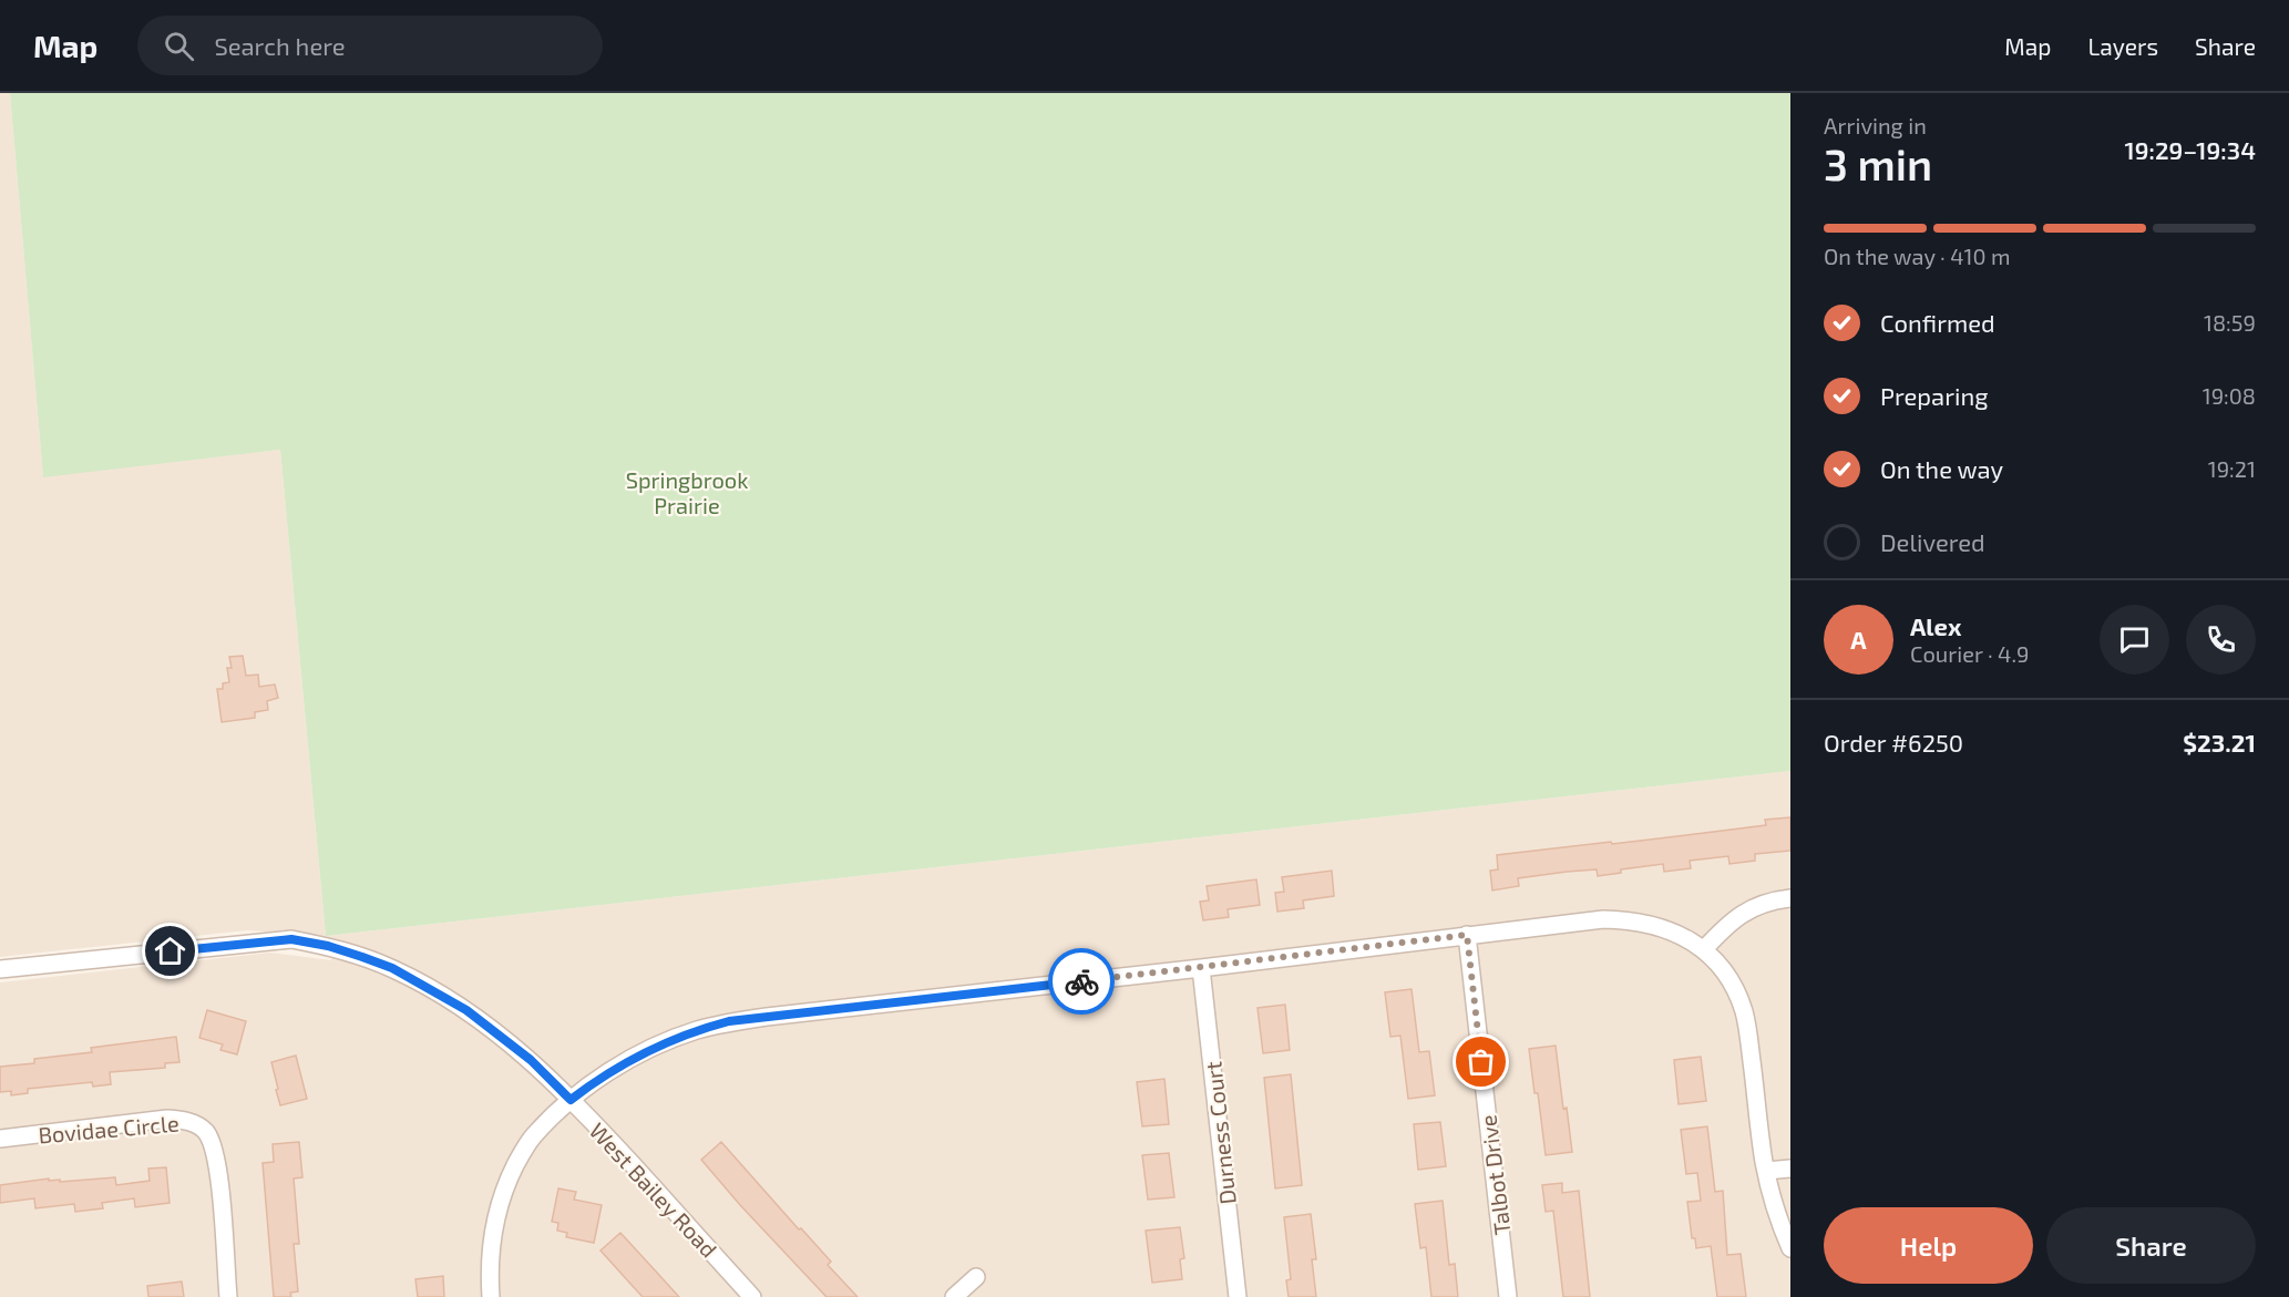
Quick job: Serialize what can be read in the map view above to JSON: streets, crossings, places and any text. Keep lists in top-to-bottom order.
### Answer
{
  "streets": {
    "street": [
      "Bovidae Circle",
      "Durness Court",
      "Talbot Drive",
      "West Bailey Road"
    ]
  },
  "parks": ["Springbrook Prairie"],
  "page": {
    "header": "Map",
    "search": "Search here",
    "nav": ["Map", "Layers", "Share"],
    "heading": ["3 min", "Arriving in", "19:29–19:34"],
    "panel": [
      "Alex",
      "Courier · 4.9",
      "Order #6250",
      "$23.21"
    ],
    "bar": "On the way · 410 m",
    "list": [
      ["Confirmed", "18:59"],
      ["Preparing", "19:08"],
      ["On the way", "19:21"],
      "Delivered"
    ],
    "round": "A",
    "buttons": ["Help", "Share"]
  }
}
